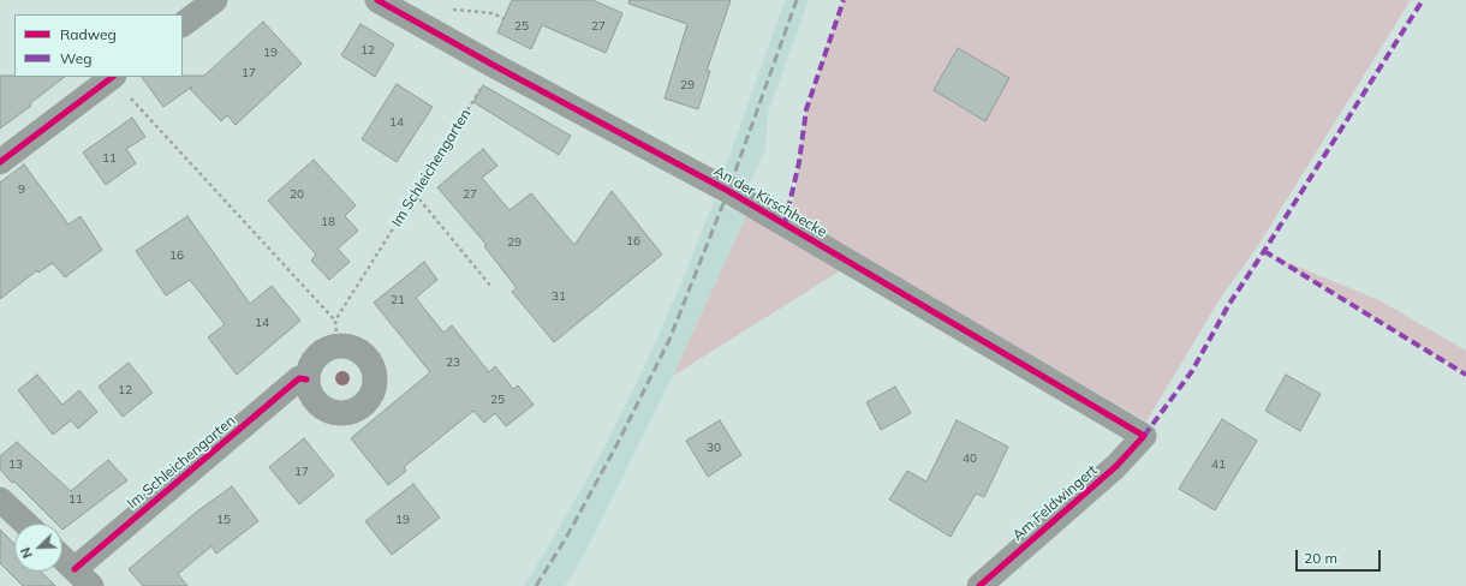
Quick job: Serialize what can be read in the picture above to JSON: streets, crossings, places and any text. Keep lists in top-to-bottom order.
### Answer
{
  "streets": {
    "street": ["Im Schleichengarten", "An der Kirschhecke", "Am Feldwingert"]
  },
  "crossings": [
    ["Im Schleichengarten", "An der Kirschhecke"],
    ["An der Kirschhecke", "Am Feldwingert"]
  ],
  "house_numbers": [
    "25",
    "27",
    "12",
    "19",
    "17",
    "29",
    "14",
    "11",
    "9",
    "20",
    "27",
    "18",
    "16",
    "29",
    "16",
    "31",
    "21",
    "14",
    "23",
    "12",
    "25",
    "30",
    "40",
    "13",
    "41",
    "17",
    "11",
    "15",
    "19"
  ],
  "legend": ["Radweg", "Weg"],
  "scale_bar": "20 m",
  "north": "bottom left"
}
